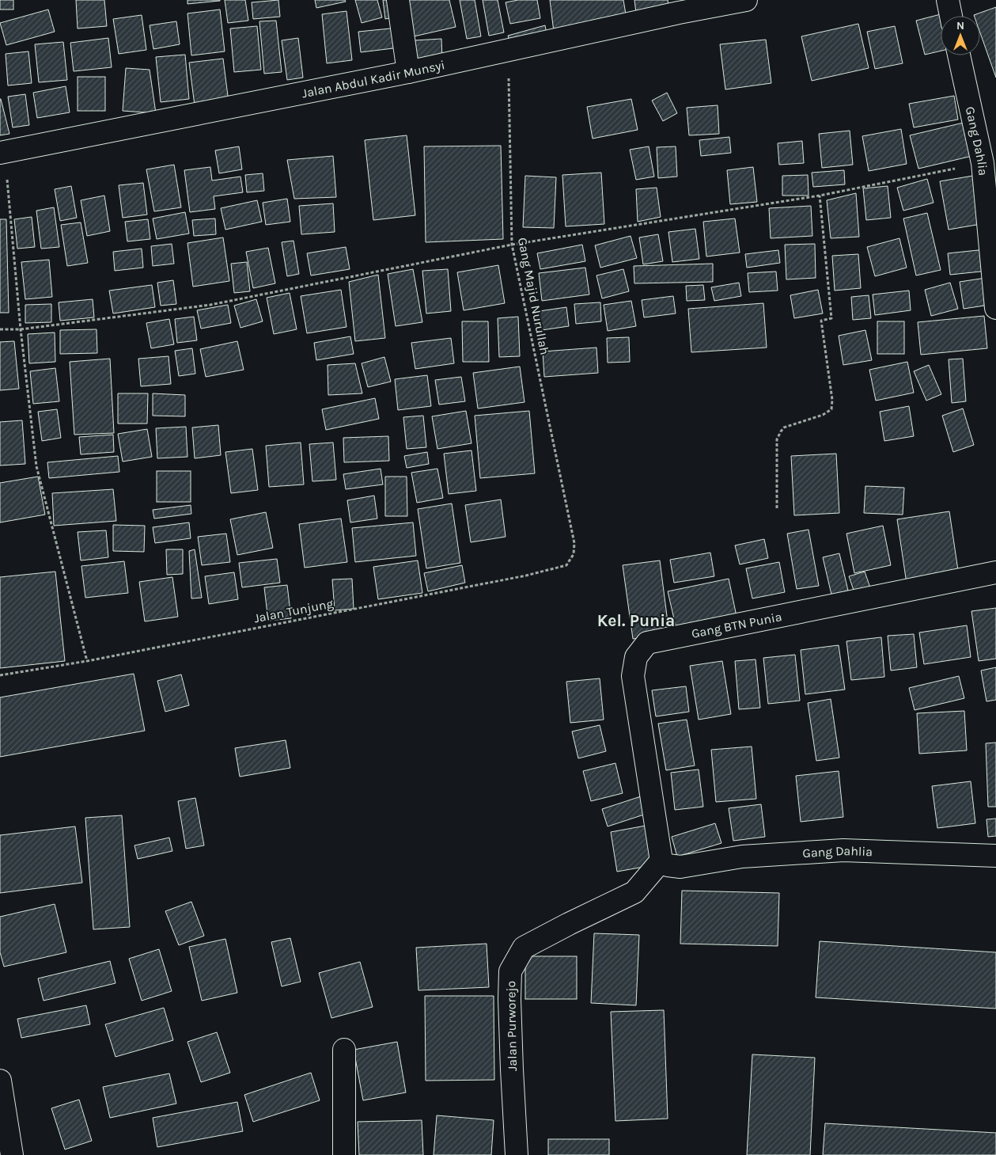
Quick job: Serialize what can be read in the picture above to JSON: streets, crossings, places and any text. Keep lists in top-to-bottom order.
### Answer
{
  "streets": {
    "street": [
      "Jalan Abdul Kadir Munsyi",
      "Gang Dahlia",
      "Gang BTN Punia",
      "Jalan Purworejo"
    ],
    "path": ["Gang Majid Nurullah", "Jalan Tunjung"]
  },
  "crossings": [
    ["Jalan Abdul Kadir Munsyi", "Gang Majid Nurullah"],
    ["Gang Dahlia", "Gang BTN Punia"],
    ["Gang Dahlia", "Jalan Purworejo"],
    ["Gang Majid Nurullah", "Jalan Tunjung"],
    ["Gang BTN Punia", "Jalan Purworejo"]
  ],
  "districts": ["Kel. Punia"],
  "north": "top"
}
